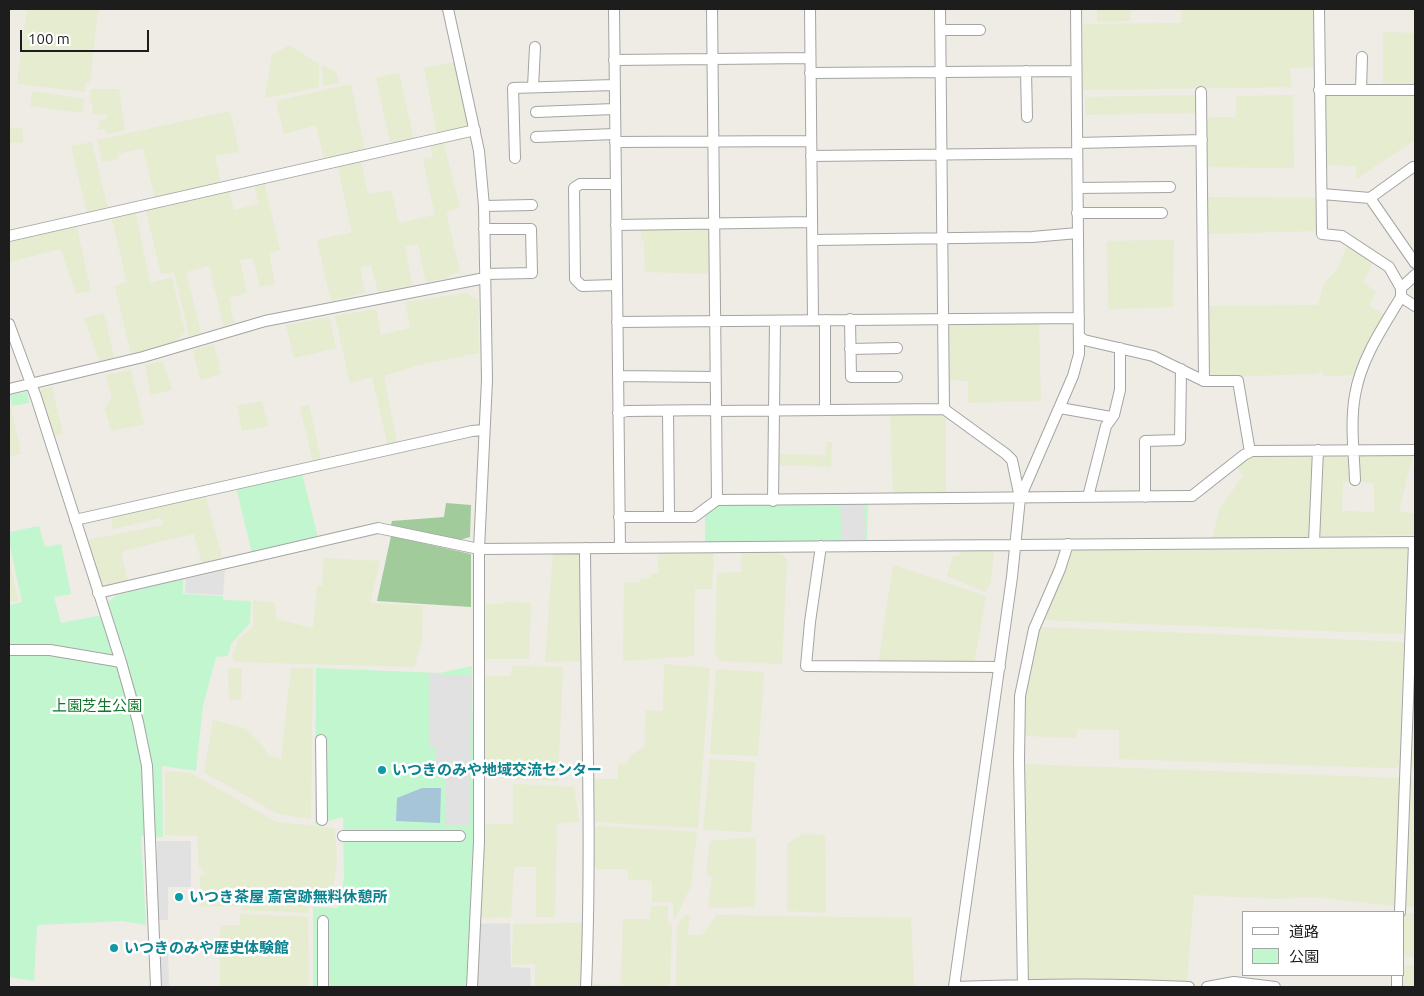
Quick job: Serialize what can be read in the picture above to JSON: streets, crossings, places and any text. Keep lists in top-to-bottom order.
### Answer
{
  "parks": ["上園芝生公園"],
  "places": ["いつきのみや地域交流センター", "いつき茶屋 斎宮跡無料休憩所", "いつきのみや歴史体験館"],
  "legend": ["道路", "公園"],
  "scale_bar": "100 m"
}
